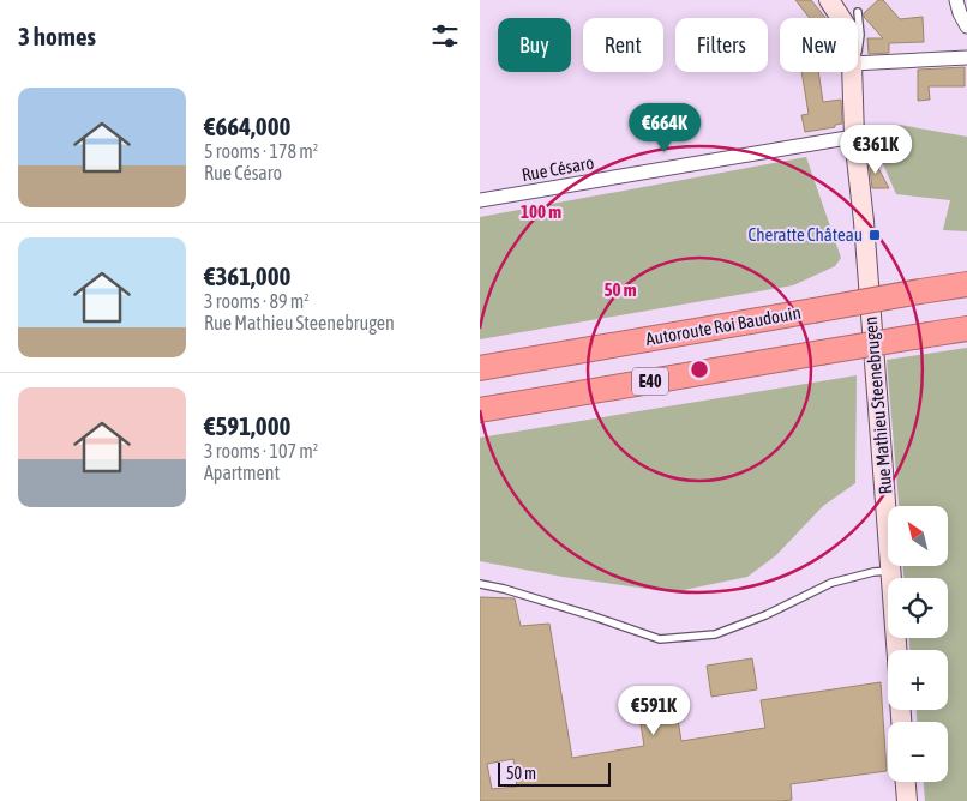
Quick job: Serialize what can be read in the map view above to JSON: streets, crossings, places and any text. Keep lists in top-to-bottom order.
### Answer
{
  "streets": {
    "highway": ["Autoroute Roi Baudouin", "E40"],
    "street": ["Rue Césaro", "Rue Mathieu Steenebrugen"]
  },
  "crossings": [
    ["Rue Césaro", "Rue Mathieu Steenebrugen"]
  ],
  "places": {
    "transit": ["Cheratte Château"]
  },
  "scale_bar": "50 m",
  "north": "top left",
  "page": {
    "heading": "3 homes",
    "chip": [
      "Buy",
      "Rent",
      "Filters",
      "New"
    ],
    "list": [
      {
        "name": "€664,000",
        "note": "5 rooms · 178 m² · Rue Césaro"
      },
      {
        "name": "€361,000",
        "note": "3 rooms · 89 m² · Rue Mathieu Steenebrugen"
      },
      {
        "name": "€591,000",
        "note": "3 rooms · 107 m² · Apartment"
      }
    ],
    "price": ["€664K", "€361K", "€591K"],
    "map_buttons": ["+", "−"],
    "scale": "50 m"
  },
  "rings": ["100 m", "50 m"]
}
